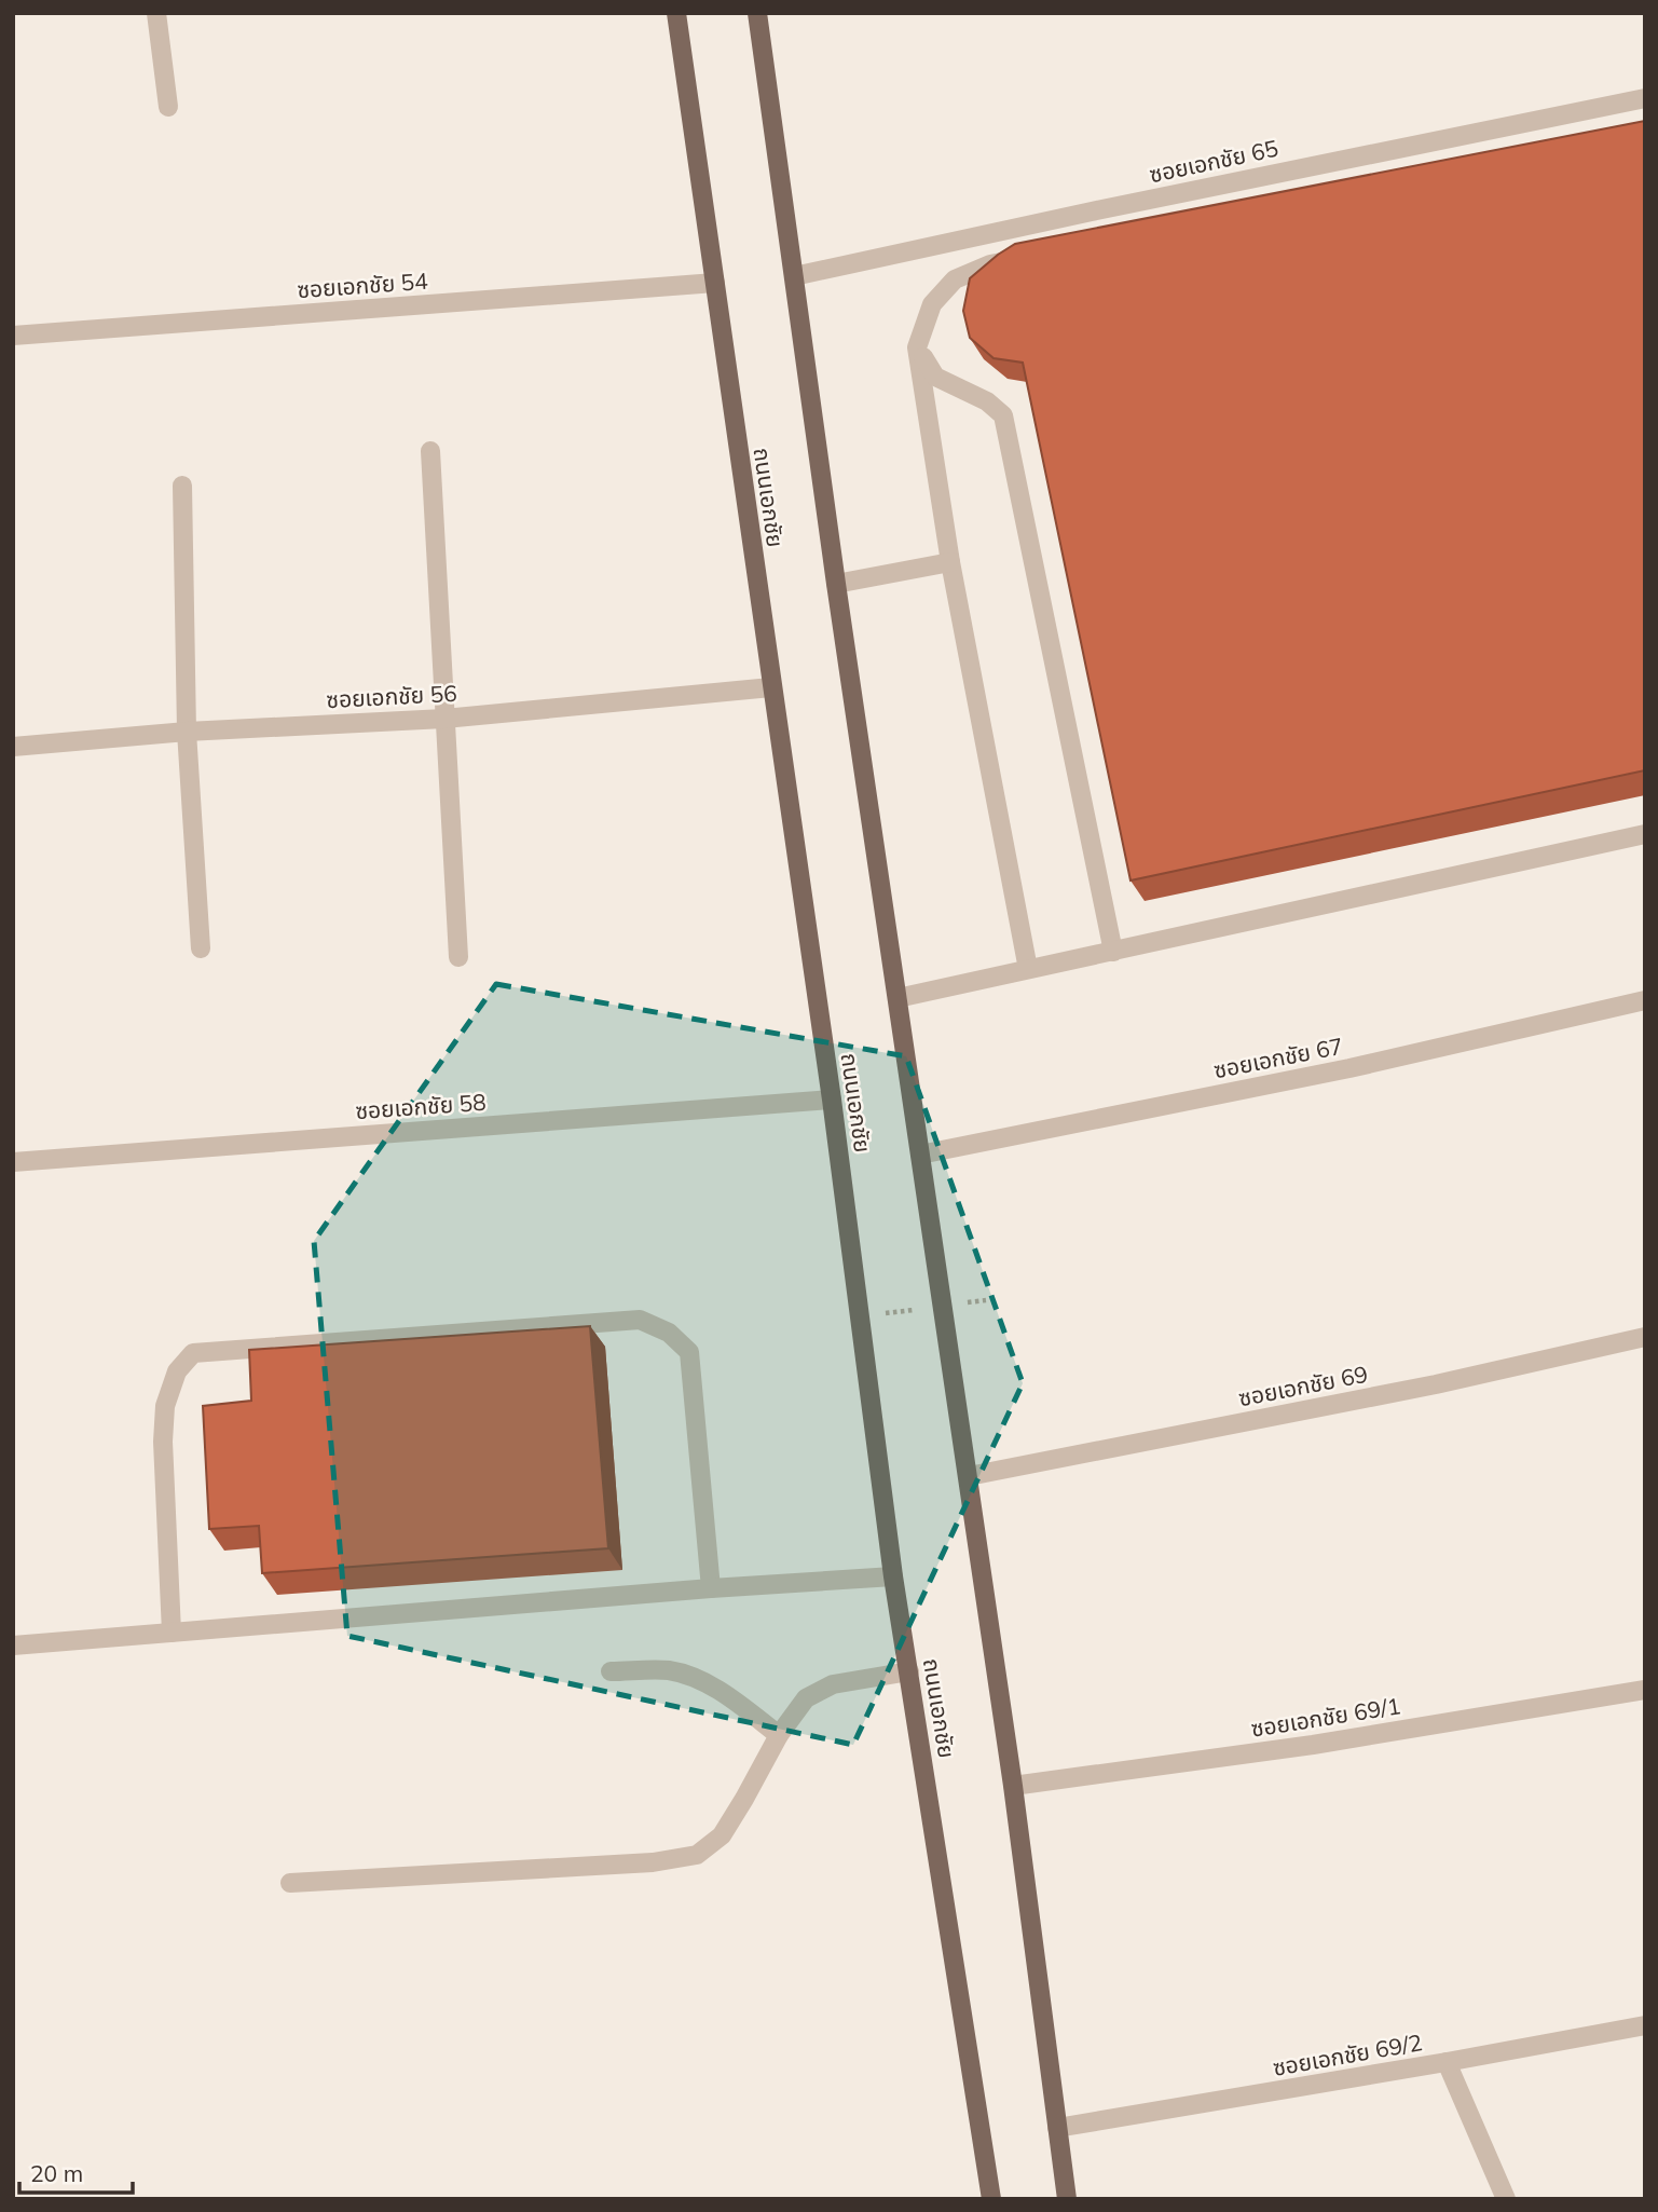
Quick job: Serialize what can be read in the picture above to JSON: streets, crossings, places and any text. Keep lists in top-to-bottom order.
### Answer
{
  "streets": {
    "main road": ["ถนนเอกชัย"],
    "street": [
      "ซอยเอกชัย 65",
      "ซอยเอกชัย 54",
      "ซอยเอกชัย 56",
      "ซอยเอกชัย 67",
      "ซอยเอกชัย 58",
      "ซอยเอกชัย 69",
      "ซอยเอกชัย 69/1",
      "ซอยเอกชัย 69/2"
    ]
  },
  "crossings": [
    ["ซอยเอกชัย 54", "ถนนเอกชัย"],
    ["ถนนเอกชัย", "ซอยเอกชัย 56"],
    ["ถนนเอกชัย", "ซอยเอกชัย 58"]
  ],
  "scale_bar": "20 m"
}
